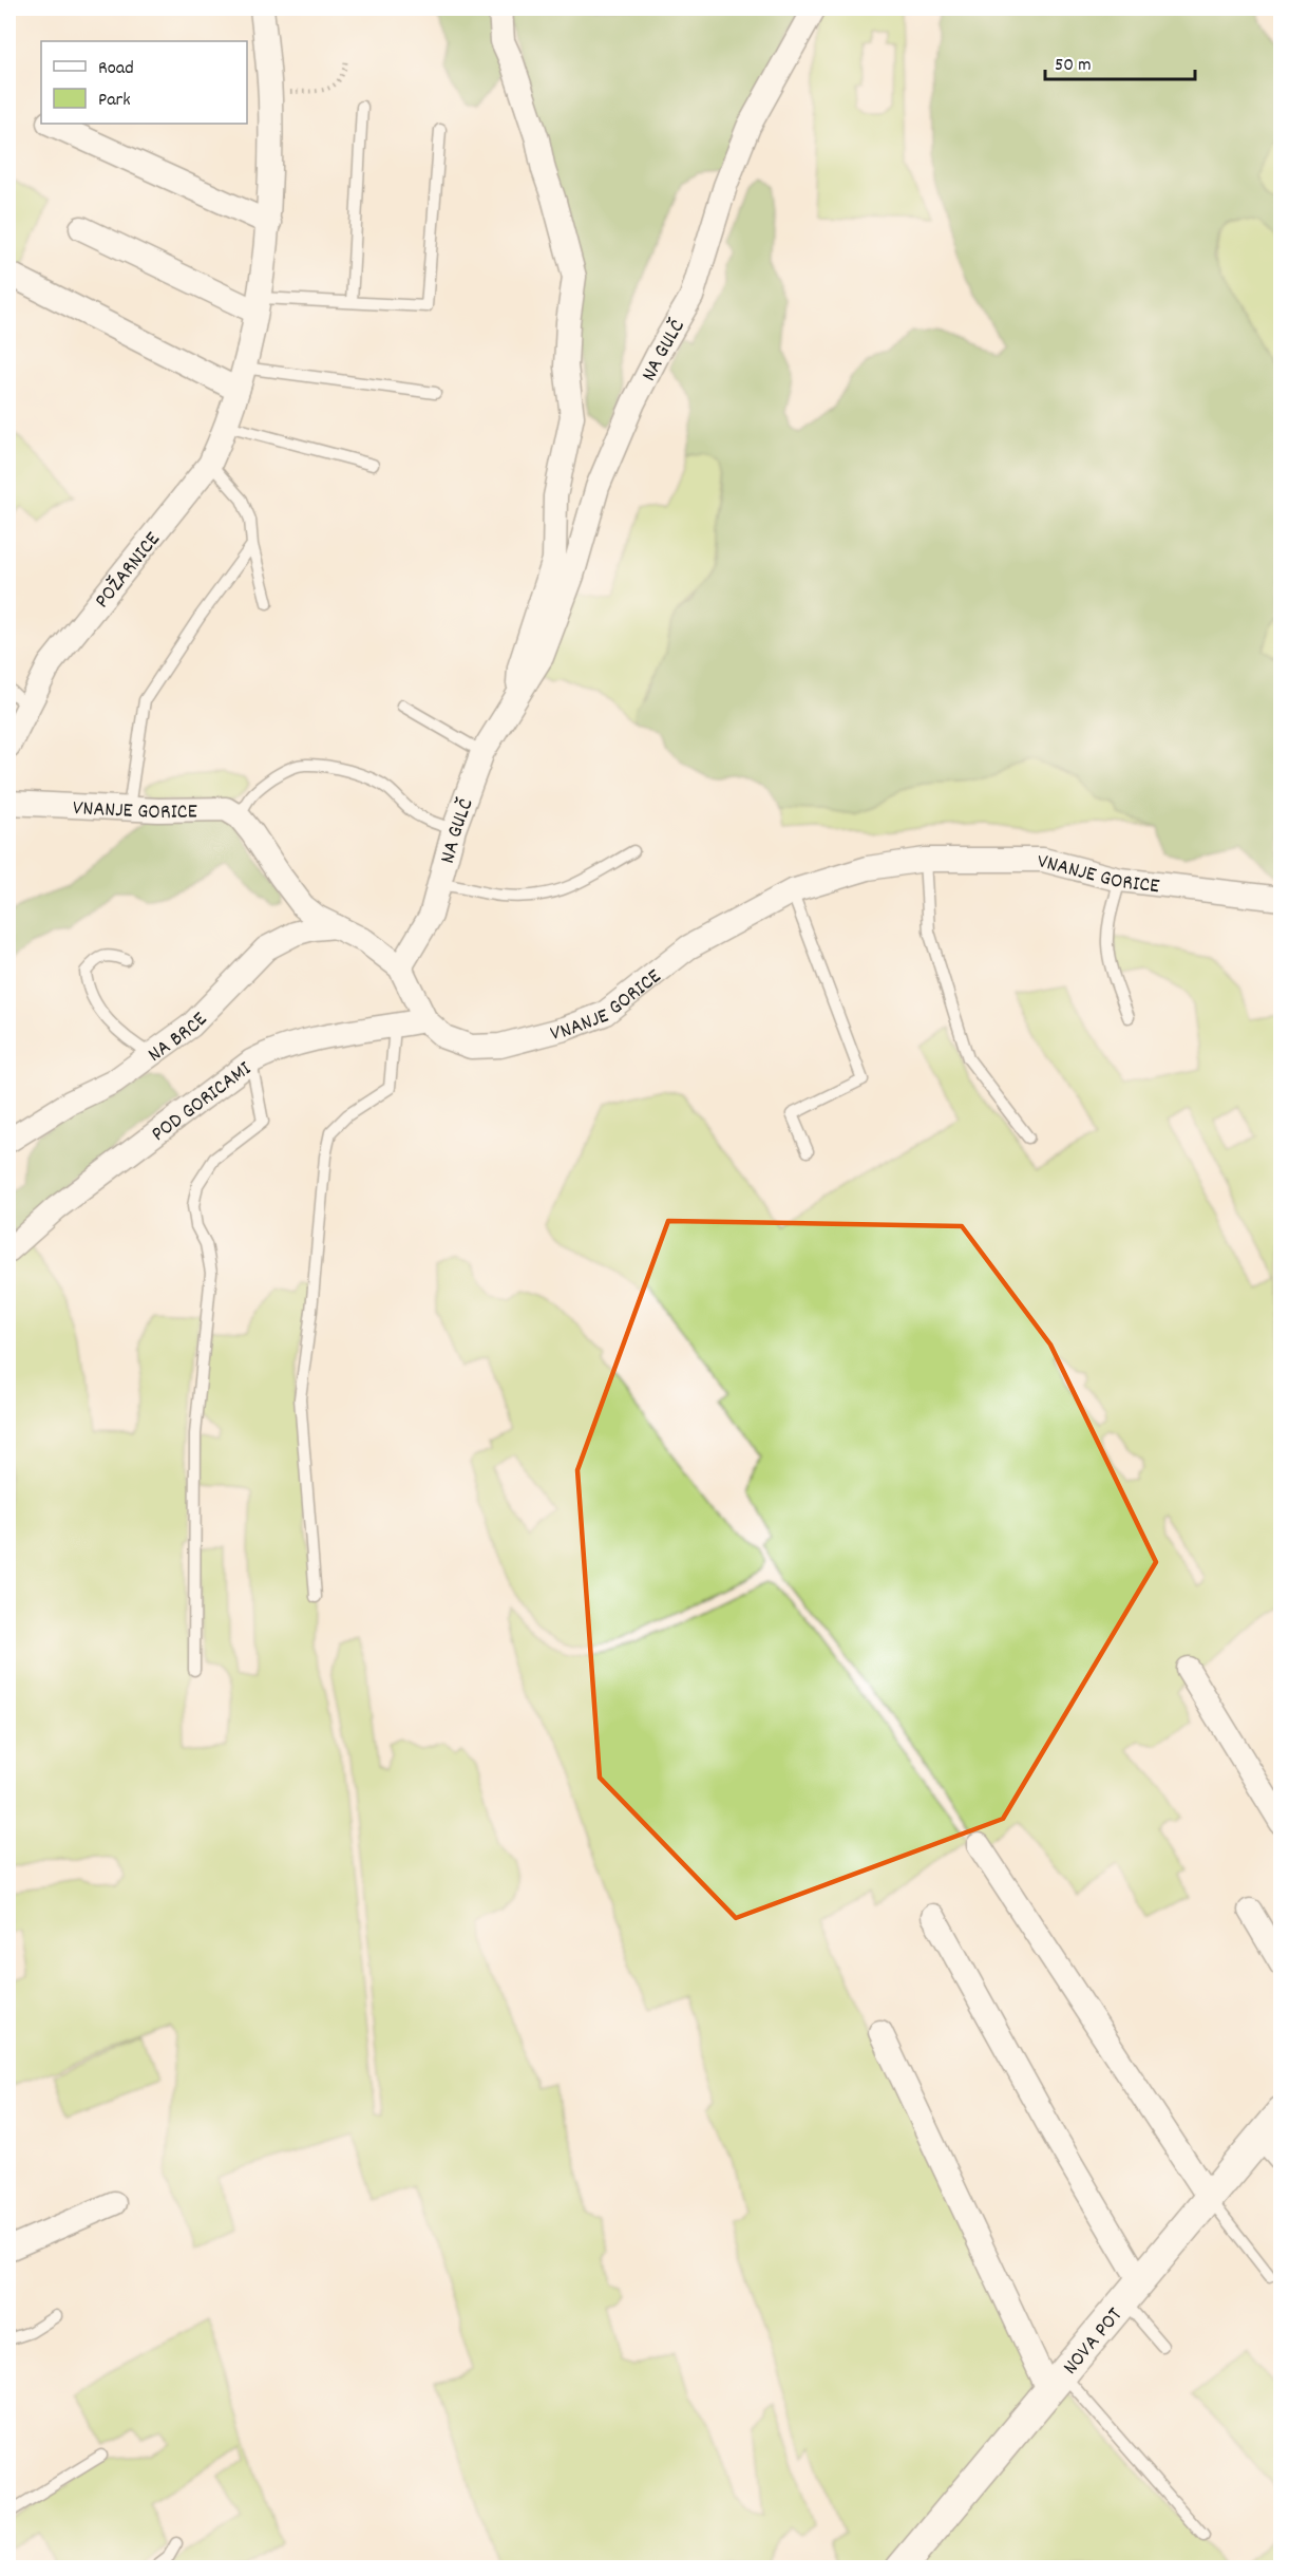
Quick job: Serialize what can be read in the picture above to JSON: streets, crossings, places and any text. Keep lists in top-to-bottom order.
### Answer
{
  "streets": {
    "street": [
      "NA GULČ",
      "POŽARNICE",
      "VNANJE GORICE",
      "NA BRCE",
      "POD GORICAMI",
      "NOVA POT"
    ]
  },
  "crossings": [
    ["NA GULČ", "VNANJE GORICE"],
    ["VNANJE GORICE", "NA BRCE"],
    ["VNANJE GORICE", "POD GORICAMI"]
  ],
  "legend": ["Road", "Park"],
  "scale_bar": "50 m"
}
